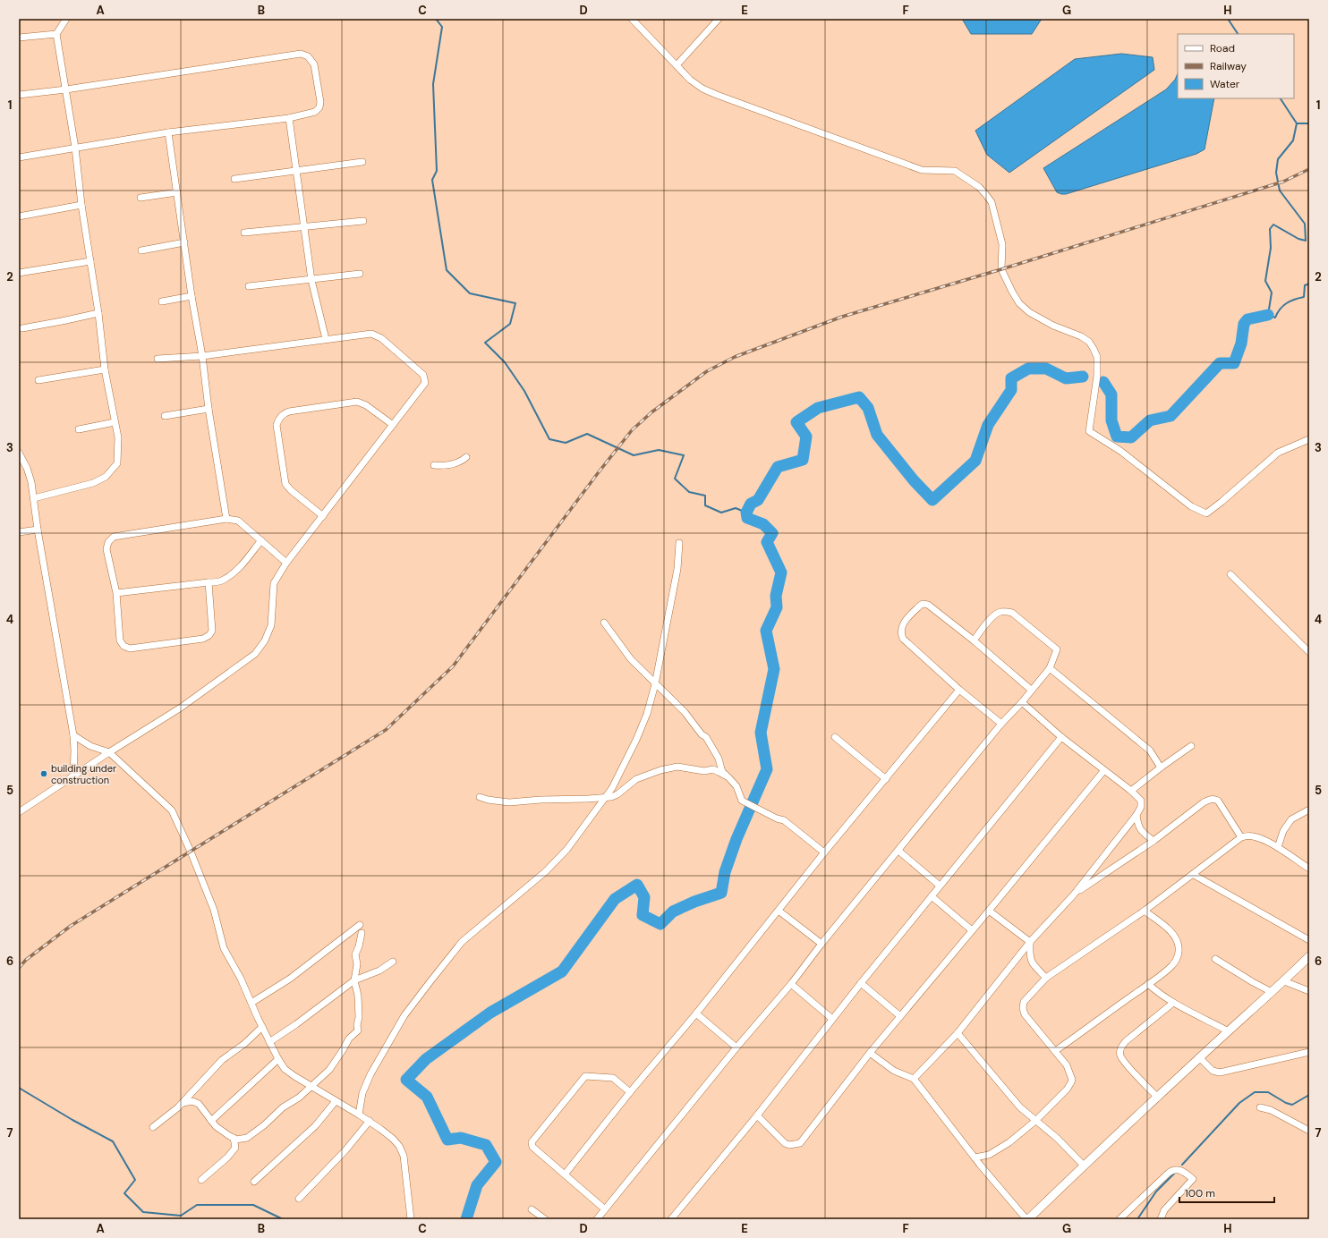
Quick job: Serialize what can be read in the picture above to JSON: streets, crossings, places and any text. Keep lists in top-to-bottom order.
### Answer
{
  "places": ["building under construction"],
  "legend": ["Road", "Railway", "Water"],
  "scale_bar": "100 m",
  "grid": {
    "columns": [
      "A",
      "B",
      "C",
      "D",
      "E",
      "F",
      "G",
      "H"
    ],
    "rows": [
      "1",
      "2",
      "3",
      "4",
      "5",
      "6",
      "7"
    ]
  }
}
